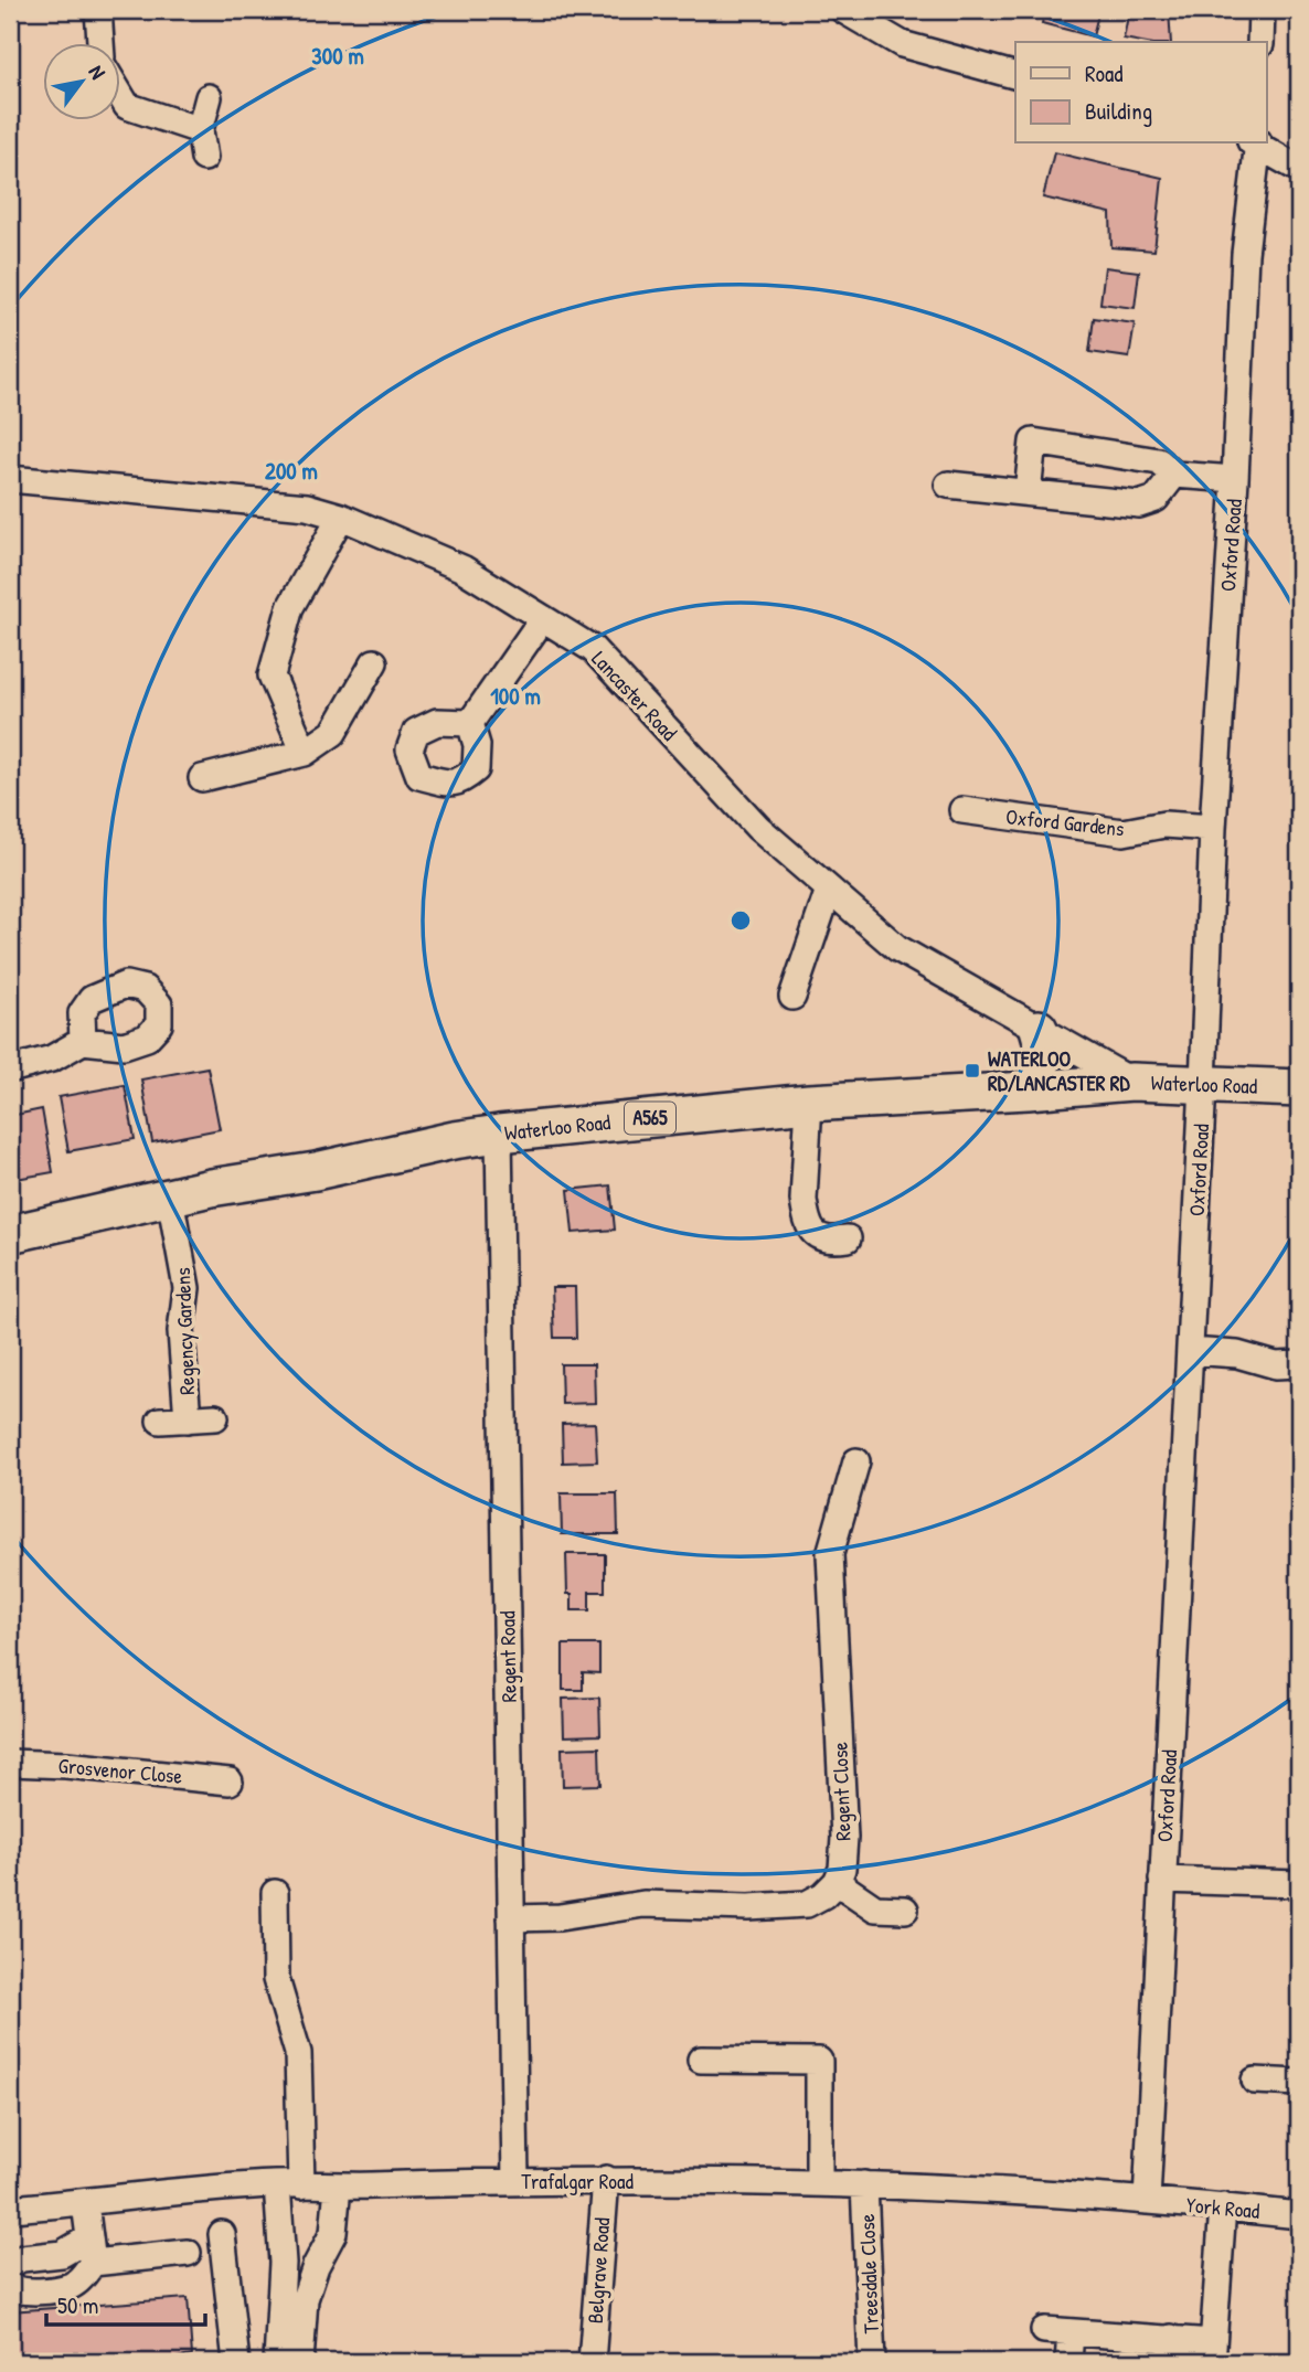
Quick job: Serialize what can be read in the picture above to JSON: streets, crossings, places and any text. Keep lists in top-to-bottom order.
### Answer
{
  "streets": {
    "highway": ["Waterloo Road", "A565"],
    "street": [
      "Oxford Road",
      "Lancaster Road",
      "Oxford Gardens",
      "Regency Gardens",
      "Regent Road",
      "Grosvenor Close",
      "Regent Close",
      "Trafalgar Road",
      "York Road",
      "Belgrave Road",
      "Treesdale Close"
    ]
  },
  "crossings": [
    ["Oxford Road", "Oxford Gardens"],
    ["Oxford Road", "Waterloo Road"],
    ["Oxford Road", "Trafalgar Road"],
    ["Oxford Road", "York Road"],
    ["Lancaster Road", "Waterloo Road"],
    ["Waterloo Road", "Regency Gardens"],
    ["Waterloo Road", "Regent Road"],
    ["Regent Road", "Trafalgar Road"],
    ["Trafalgar Road", "York Road"],
    ["Trafalgar Road", "Belgrave Road"],
    ["Trafalgar Road", "Treesdale Close"]
  ],
  "places": {
    "transit": ["WATERLOO RD/LANCASTER RD"]
  },
  "legend": ["Road", "Building"],
  "scale_bar": "50 m",
  "north": "top right",
  "rings": ["300 m", "200 m", "100 m"]
}
